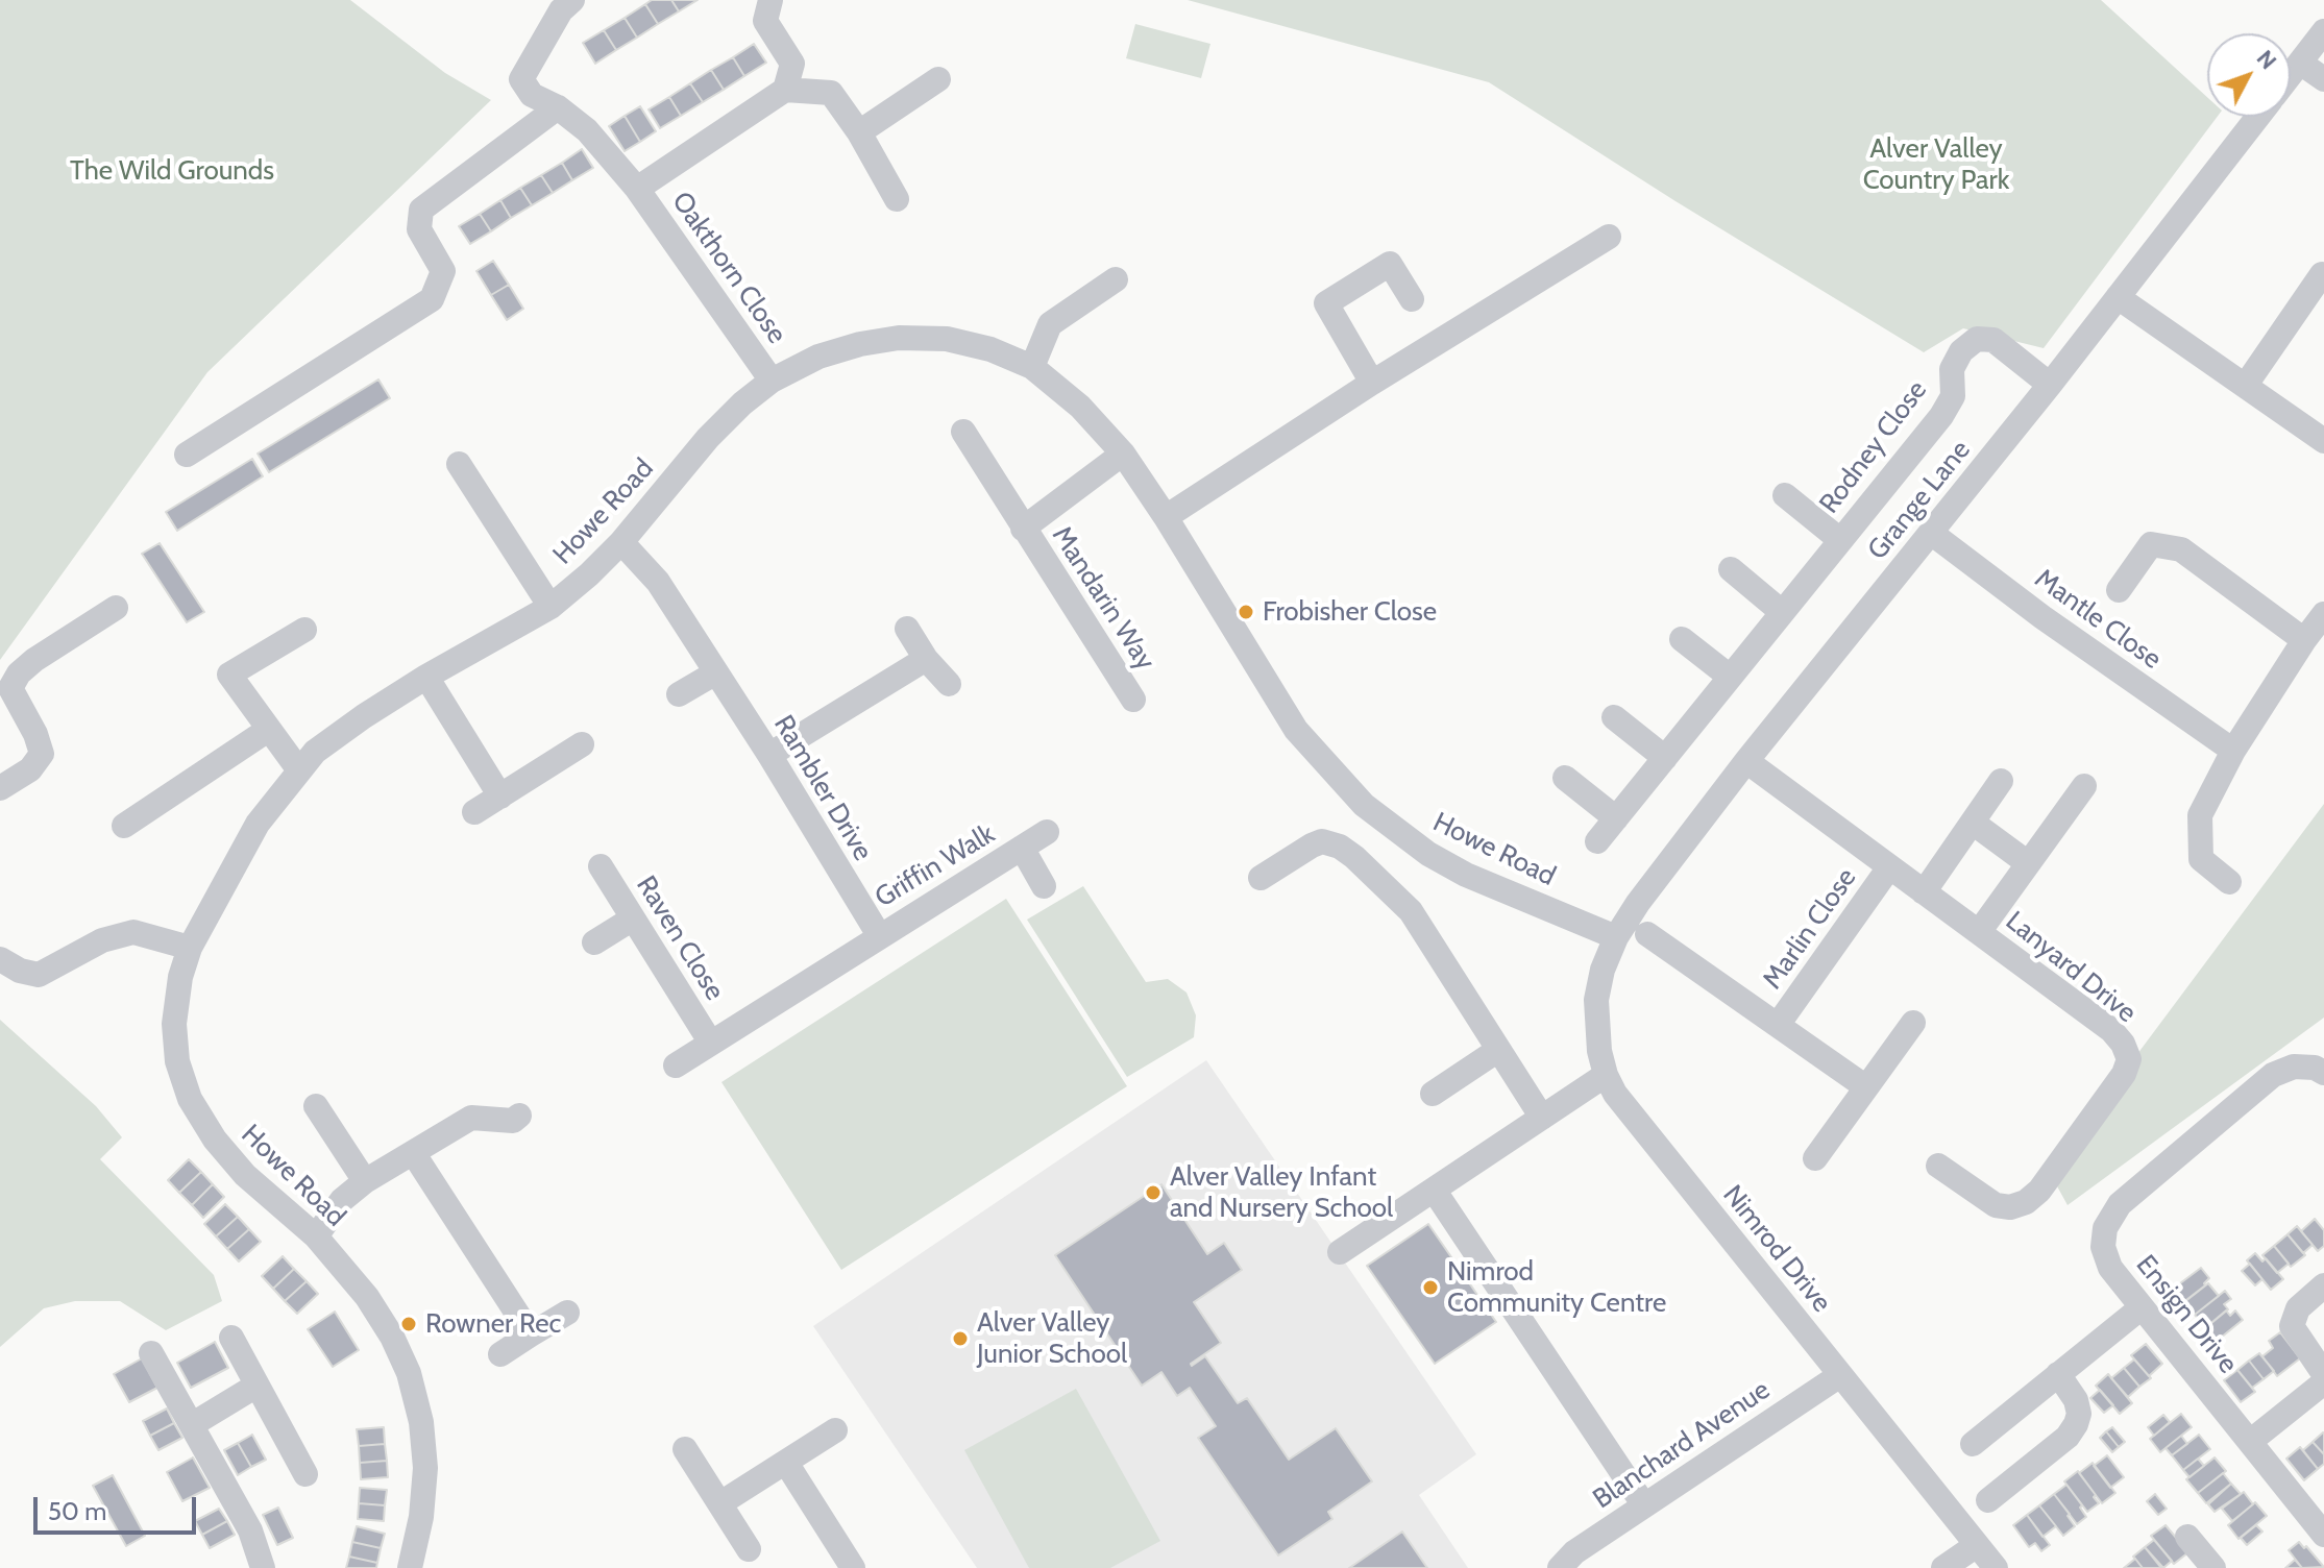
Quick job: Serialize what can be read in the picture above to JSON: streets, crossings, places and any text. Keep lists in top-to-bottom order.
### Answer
{
  "streets": {
    "street": [
      "Oakthorn Close",
      "Rodney Close",
      "Grange Lane",
      "Howe Road",
      "Mandarin Way",
      "Mantle Close",
      "Rambler Drive",
      "Griffin Walk",
      "Marlin Close",
      "Raven Close",
      "Lanyard Drive",
      "Nimrod Drive",
      "Ensign Drive",
      "Blanchard Avenue"
    ]
  },
  "crossings": [
    ["Oakthorn Close", "Howe Road"],
    ["Rodney Close", "Grange Lane"],
    ["Grange Lane", "Howe Road"],
    ["Grange Lane", "Mantle Close"],
    ["Grange Lane", "Lanyard Drive"],
    ["Grange Lane", "Nimrod Drive"],
    ["Howe Road", "Mandarin Way"],
    ["Howe Road", "Rambler Drive"],
    ["Howe Road", "Nimrod Drive"],
    ["Rambler Drive", "Griffin Walk"],
    ["Rambler Drive", "Raven Close"],
    ["Griffin Walk", "Raven Close"],
    ["Marlin Close", "Lanyard Drive"],
    ["Nimrod Drive", "Blanchard Avenue"]
  ],
  "parks": ["Alver Valley Country Park", "The Wild Grounds"],
  "places": [
    "Frobisher Close",
    "Alver Valley Infant and Nursery School",
    "Nimrod Community Centre",
    "Rowner Rec",
    "Alver Valley Junior School"
  ],
  "scale_bar": "50 m",
  "north": "top right"
}
